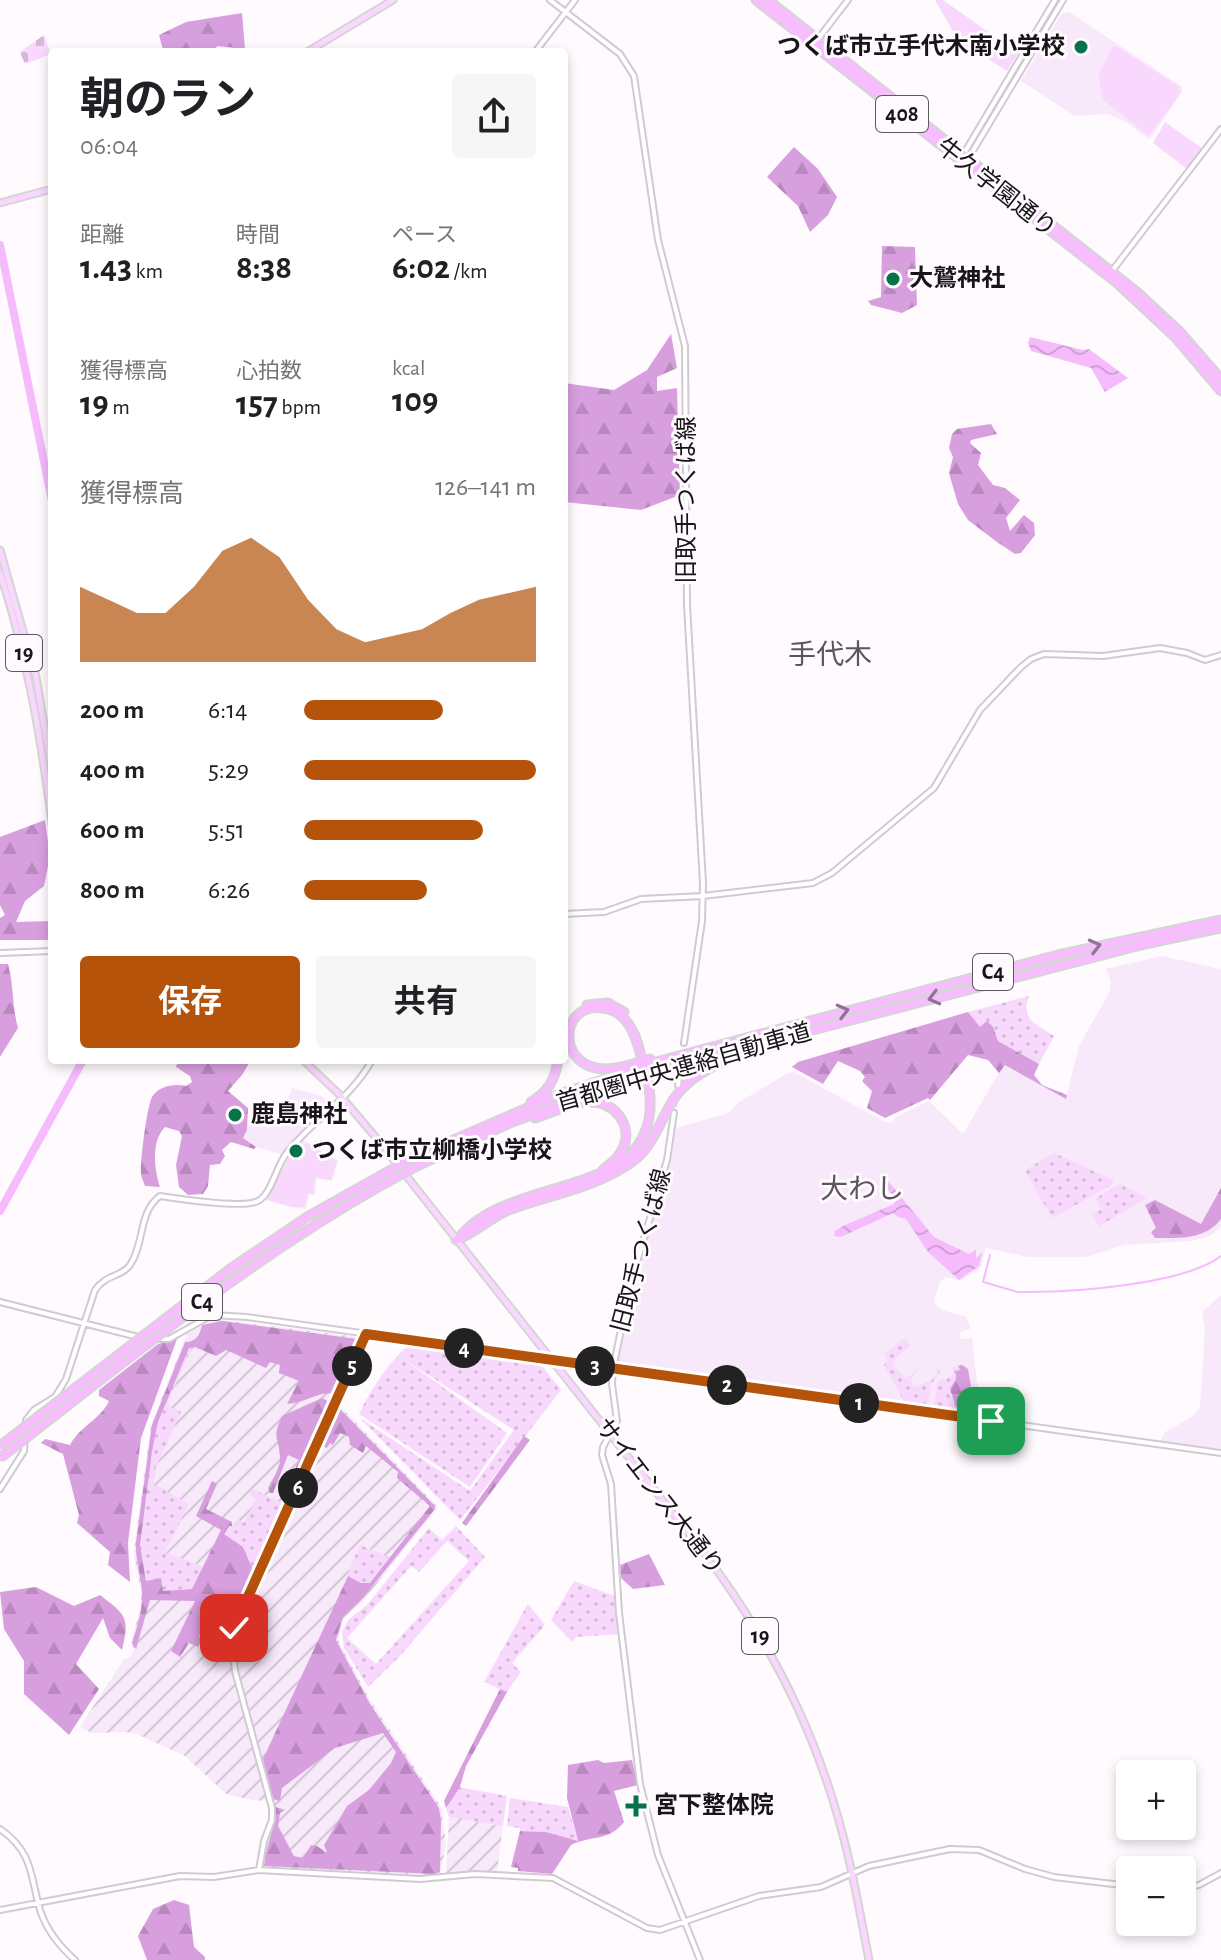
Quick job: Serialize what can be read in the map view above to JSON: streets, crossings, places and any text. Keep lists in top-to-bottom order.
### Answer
{
  "streets": {
    "highway": [
      "408",
      "牛久学園通り",
      "C4",
      "首都圏中央連絡自動車道"
    ],
    "main road": ["19", "サイエンス大通り"],
    "street": ["旧取手つくば線"]
  },
  "crossings": [
    ["旧取手つくば線", "サイエンス大通り"]
  ],
  "districts": ["手代木", "大わし"],
  "places": {
    "other": [
      "つくば市立手代木南小学校",
      "大鷲神社",
      "鹿島神社",
      "つくば市立柳橋小学校"
    ],
    "health": ["宮下整体院"]
  },
  "page": {
    "heading": ["朝のラン", "06:04"],
    "stats": [
      ["距離", "1.43 km"],
      ["時間", "8:38"],
      ["ペース", "6:02 /km"],
      ["獲得標高", "19 m"],
      ["心拍数", "157 bpm"],
      ["kcal", "109"]
    ],
    "chart": ["獲得標高", "126–141 m"],
    "list": [
      {
        "name": "200 m",
        "note": "6:14"
      },
      {
        "name": "400 m",
        "note": "5:29"
      },
      {
        "name": "600 m",
        "note": "5:51"
      },
      {
        "name": "800 m",
        "note": "6:26"
      }
    ],
    "buttons": ["保存", "共有"],
    "pins": [
      "4",
      "3",
      "5",
      "2",
      "1",
      "6"
    ],
    "map_buttons": ["+", "−"]
  }
}
